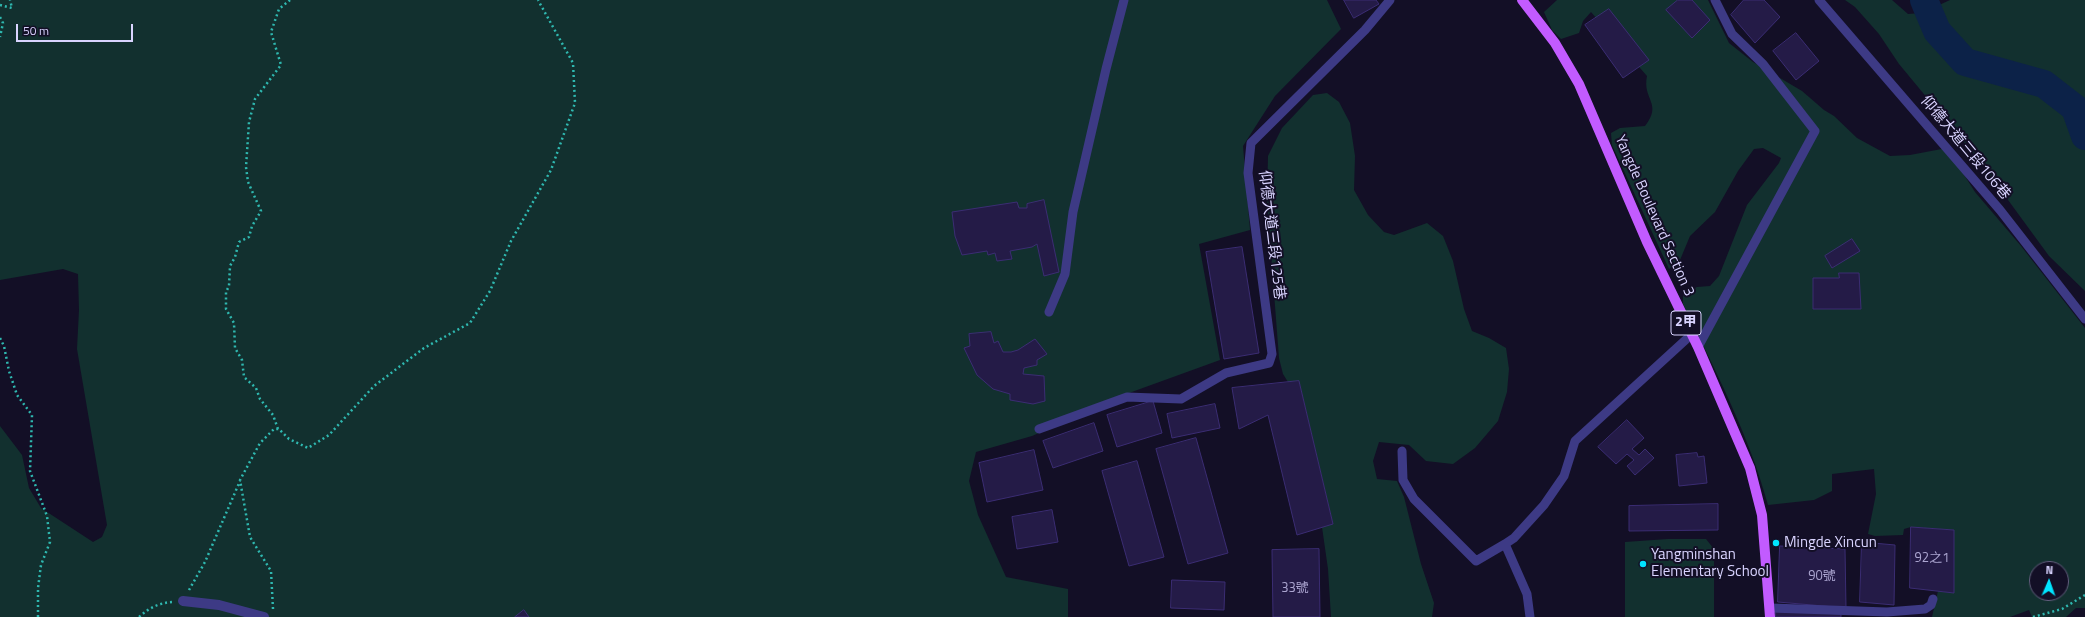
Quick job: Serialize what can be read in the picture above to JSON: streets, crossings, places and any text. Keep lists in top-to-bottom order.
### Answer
{
  "streets": {
    "main road": ["Yangde Boulevard Section 3", "2甲"],
    "lane": ["仰德大道三段106巷", "仰德大道三段125巷"]
  },
  "places": ["Mingde Xincun", "Yangminshan Elementary School"],
  "house_numbers": ["92之1", "90號", "33號"],
  "scale_bar": "50 m",
  "north": "top"
}
